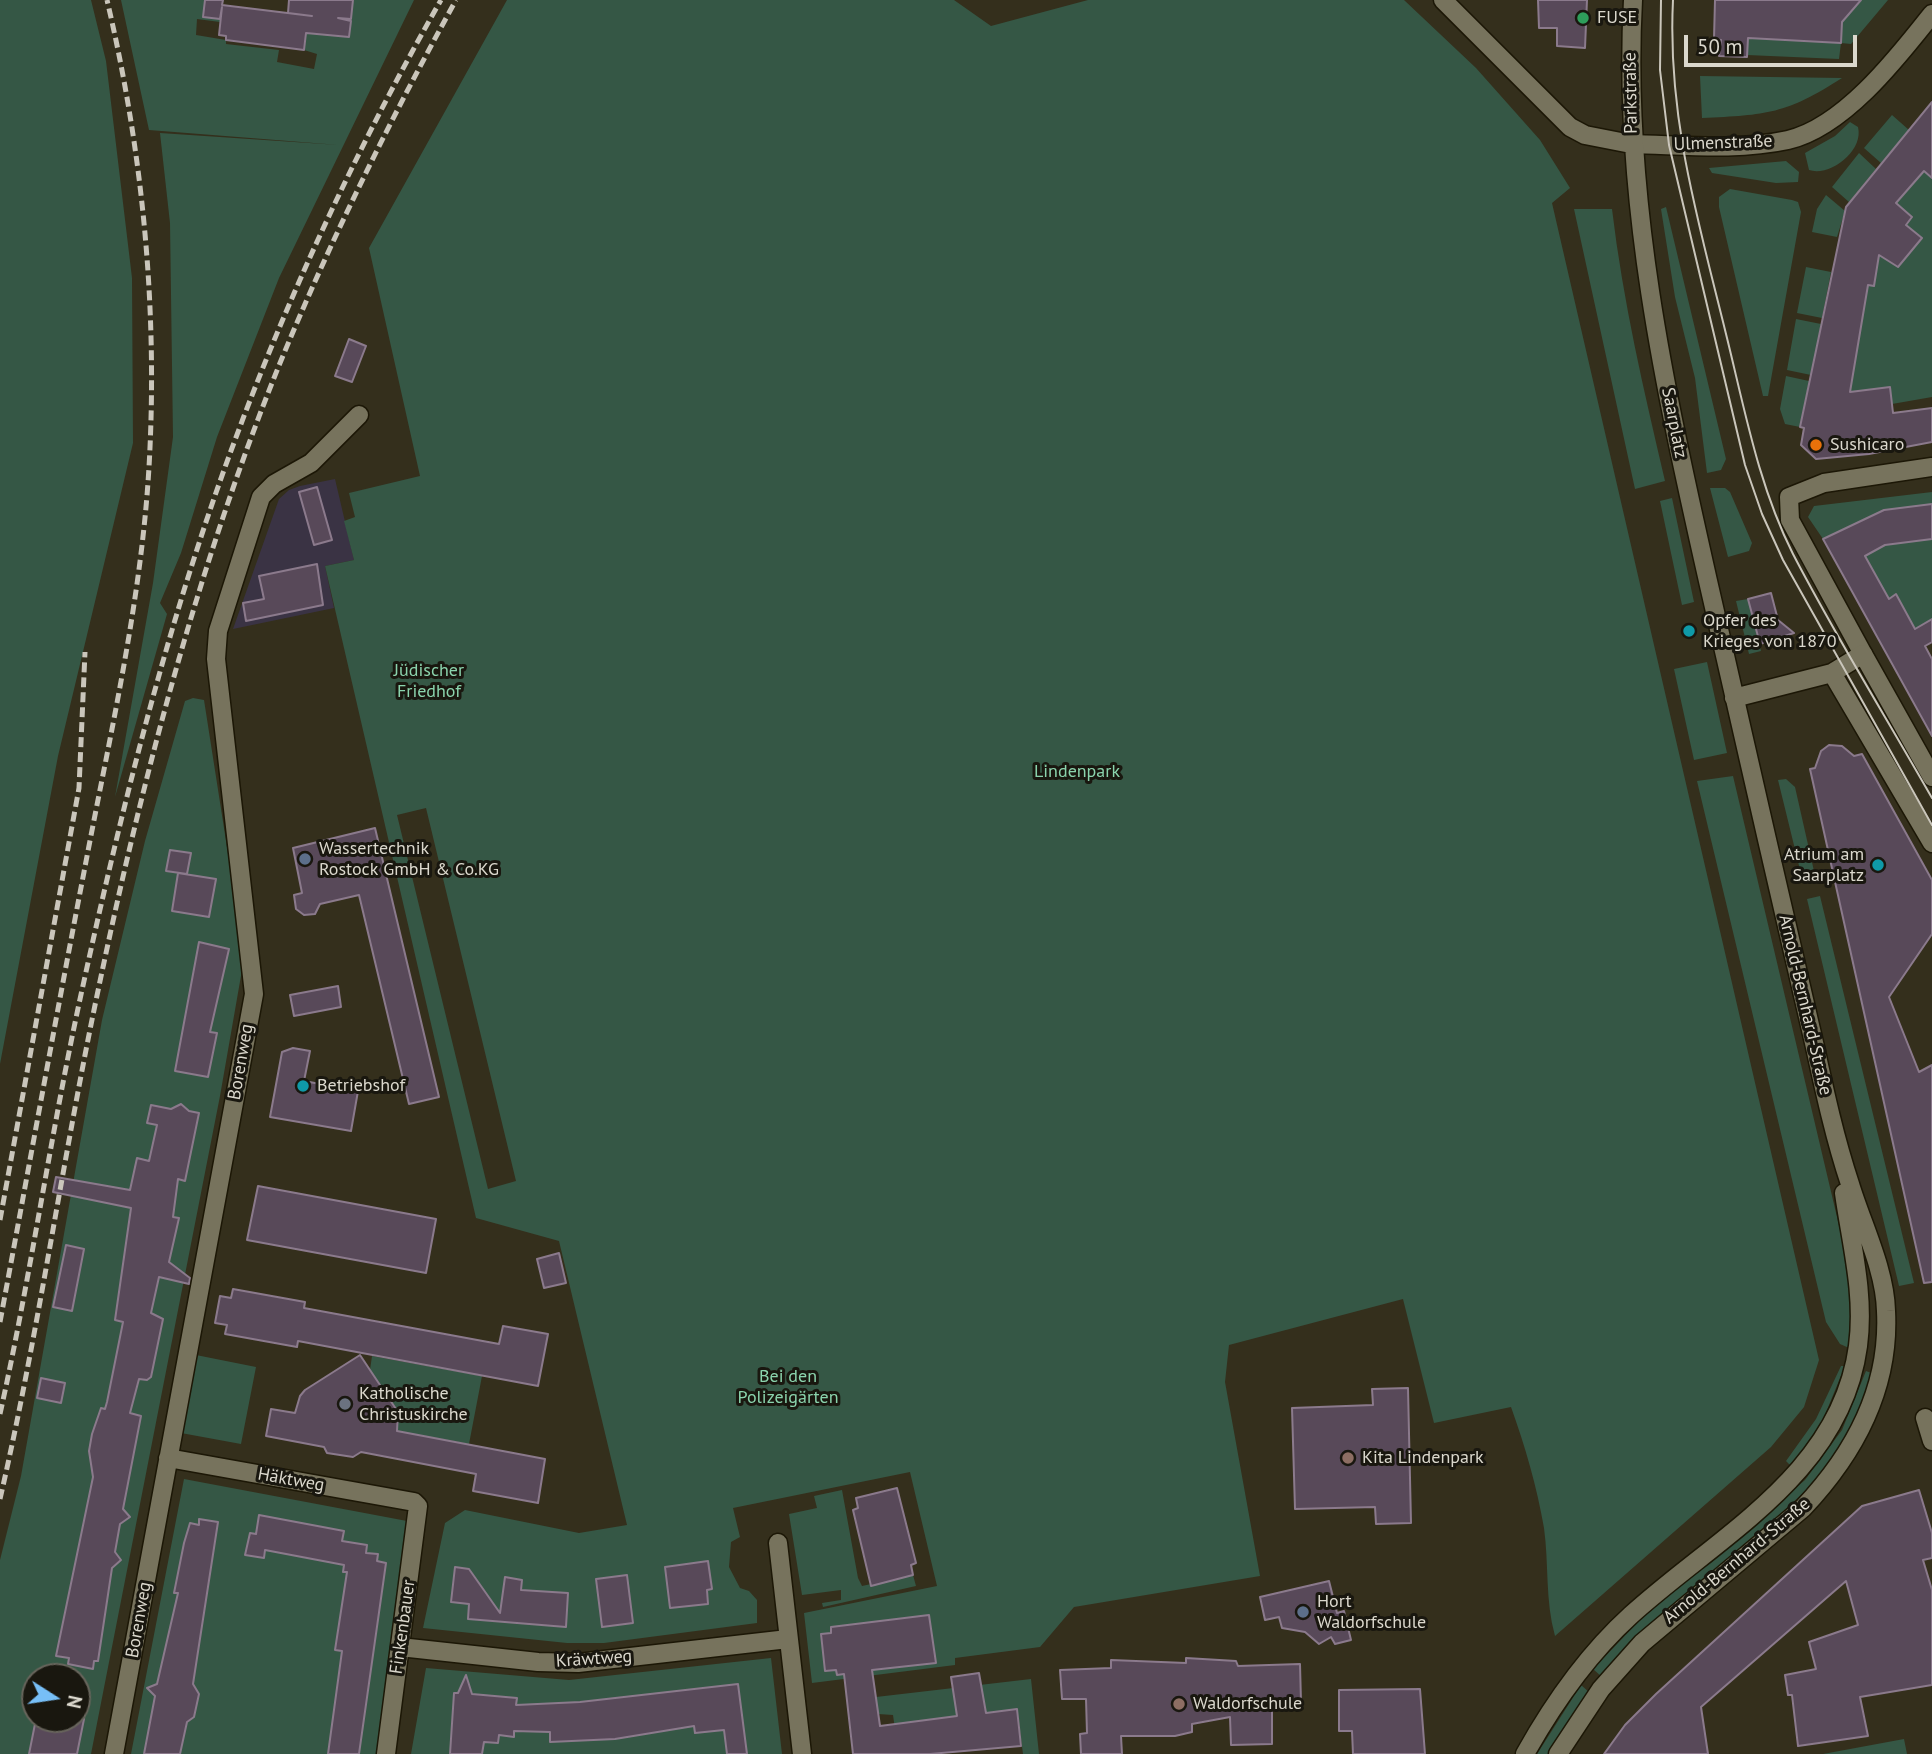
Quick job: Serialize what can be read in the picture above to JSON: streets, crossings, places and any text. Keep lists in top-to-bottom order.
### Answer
{
  "streets": {
    "street": [
      "Parkstraße",
      "Ulmenstraße",
      "Saarplatz",
      "Arnold-Bernhard-Straße",
      "Borenweg",
      "Häktweg",
      "Finkenbauer",
      "Kräwtweg"
    ]
  },
  "crossings": [
    ["Parkstraße", "Ulmenstraße"],
    ["Parkstraße", "Saarplatz"],
    ["Ulmenstraße", "Saarplatz"],
    ["Saarplatz", "Arnold-Bernhard-Straße"],
    ["Borenweg", "Häktweg"],
    ["Häktweg", "Finkenbauer"],
    ["Finkenbauer", "Kräwtweg"]
  ],
  "parks": ["Jüdischer Friedhof", "Lindenpark", "Bei den Polizeigärten"],
  "places": [
    "FUSE",
    "Sushicaro",
    "Opfer des Krieges von 1870",
    "Wassertechnik Rostock GmbH & Co.KG",
    "Atrium am Saarplatz",
    "Betriebshof",
    "Katholische Christuskirche",
    "Kita Lindenpark",
    "Hort Waldorfschule",
    "Waldorfschule"
  ],
  "scale_bar": "50 m",
  "north": "right"
}
